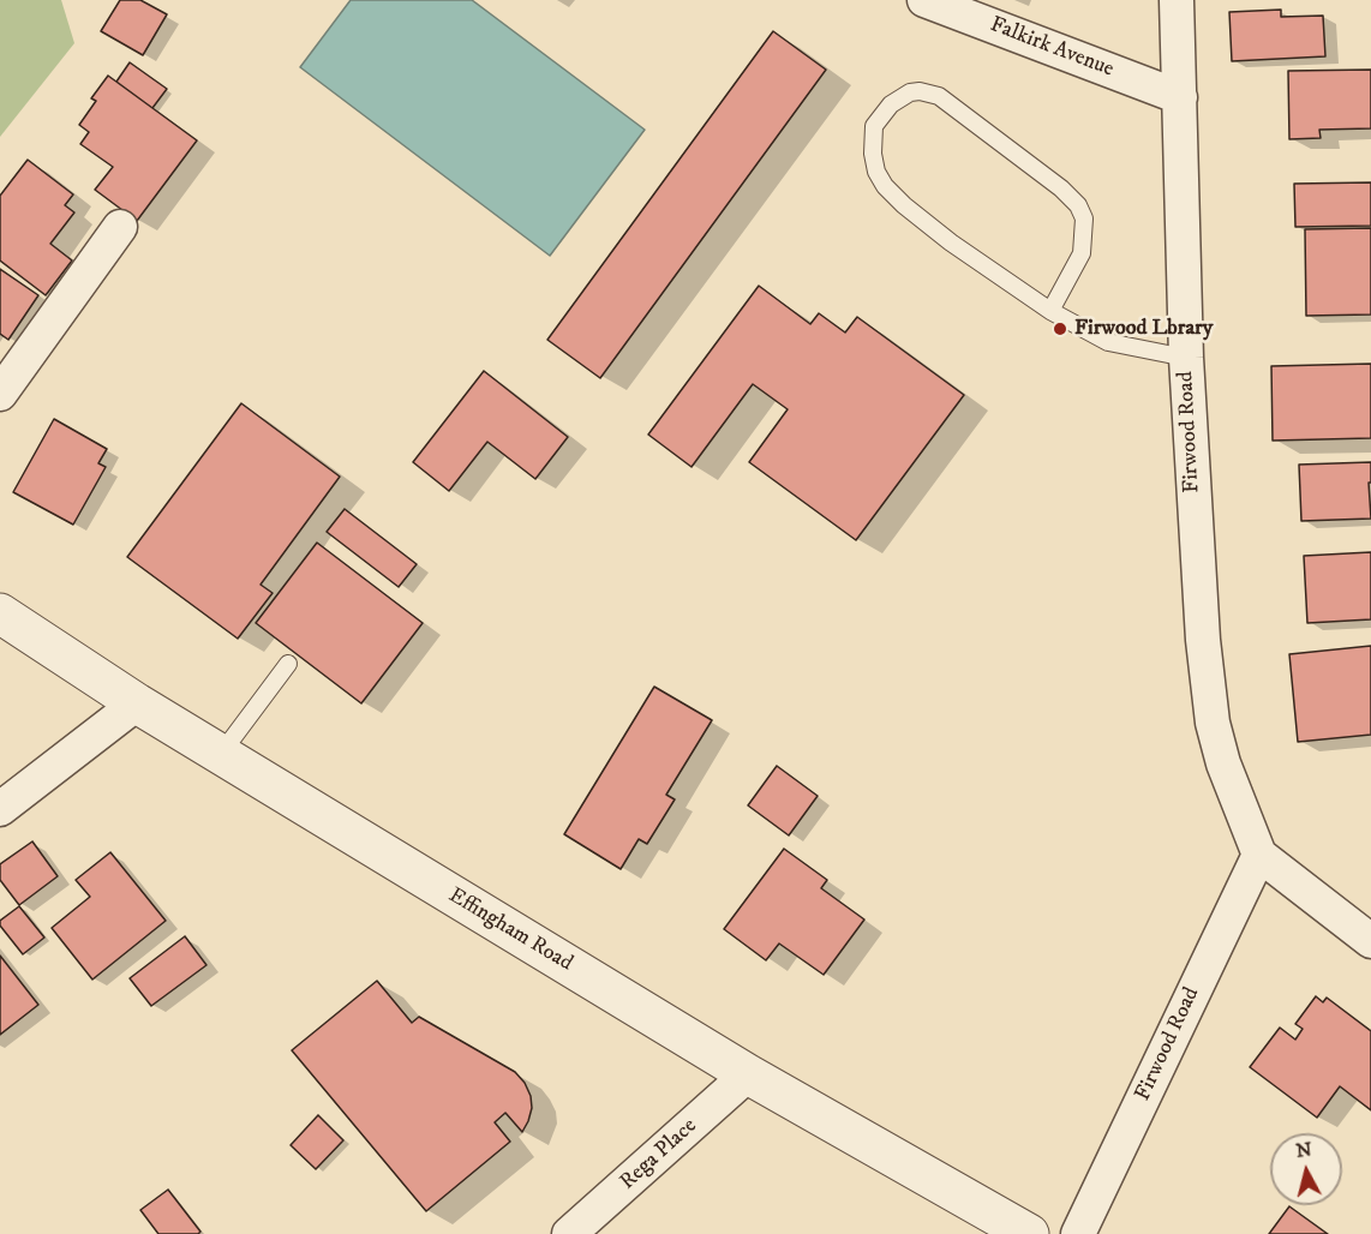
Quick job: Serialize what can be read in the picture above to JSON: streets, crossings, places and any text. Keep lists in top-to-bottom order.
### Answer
{
  "streets": {
    "street": [
      "Falkirk Avenue",
      "Firwood Road",
      "Effingham Road",
      "Rega Place"
    ]
  },
  "crossings": [
    ["Falkirk Avenue", "Firwood Road"],
    ["Effingham Road", "Rega Place"]
  ],
  "places": ["Firwood Lbrary"],
  "north": "top"
}
